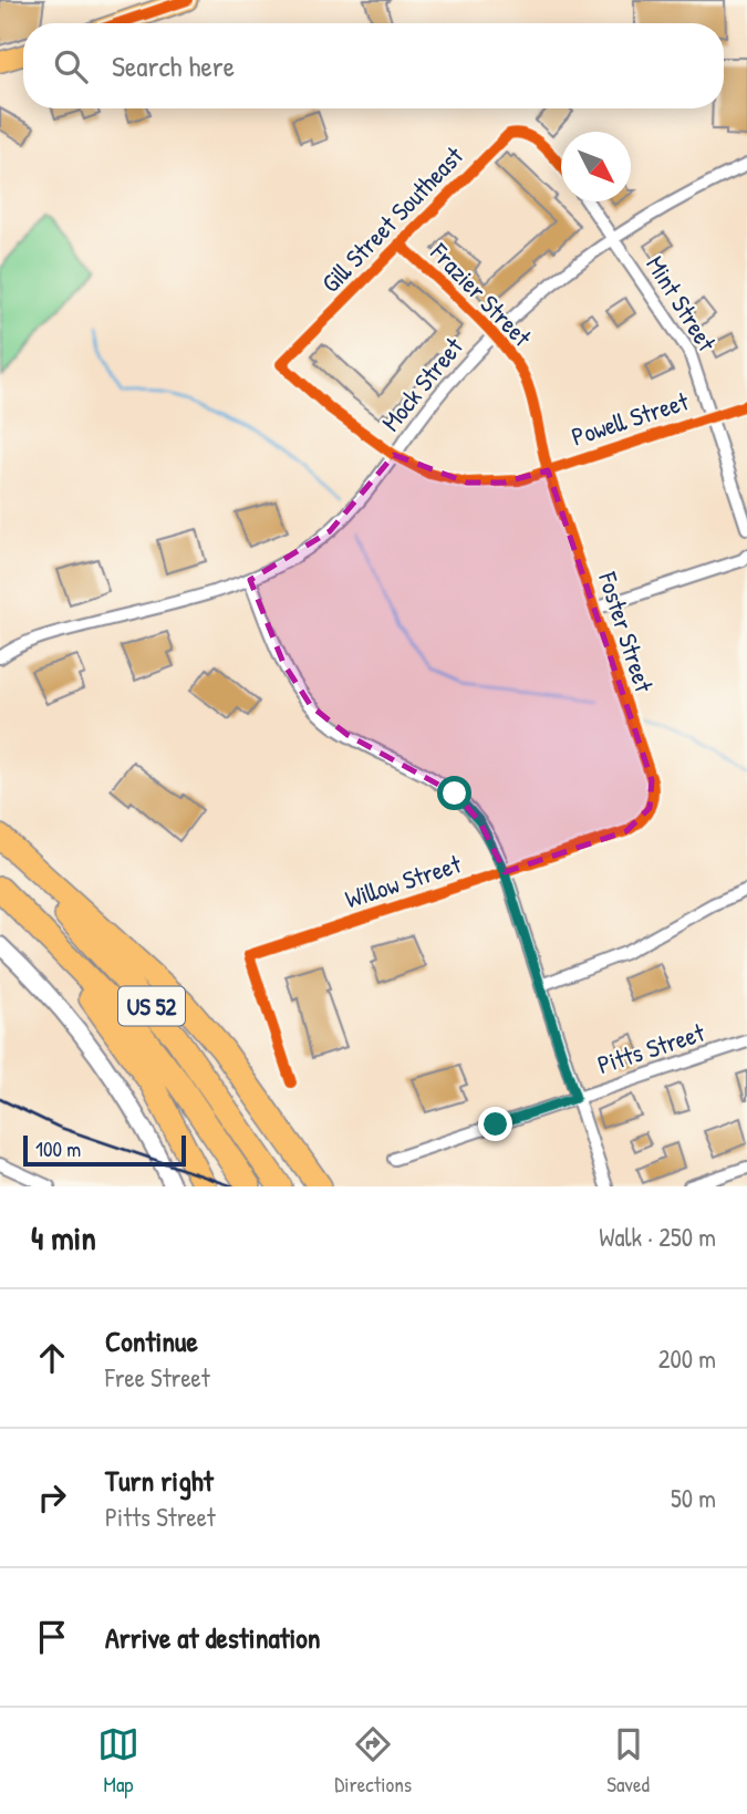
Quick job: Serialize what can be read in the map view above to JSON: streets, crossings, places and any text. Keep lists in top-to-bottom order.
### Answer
{
  "streets": {
    "highway": ["US 52"],
    "street": [
      "Gill Street Southeast",
      "Frazier Street",
      "Mint Street",
      "Mock Street",
      "Powell Street",
      "Foster Street",
      "Willow Street",
      "Pitts Street"
    ]
  },
  "crossings": [
    ["Gill Street Southeast", "Frazier Street"],
    ["Gill Street Southeast", "Powell Street"],
    ["Frazier Street", "Mock Street"],
    ["Frazier Street", "Powell Street"],
    ["Frazier Street", "Foster Street"],
    ["Mint Street", "Mock Street"],
    ["Mint Street", "Powell Street"],
    ["Mock Street", "Powell Street"],
    ["Powell Street", "Foster Street"],
    ["Foster Street", "Willow Street"]
  ],
  "scale_bar": "100 m",
  "north": "bottom right",
  "page": {
    "search": "Search here",
    "scale": "100 m",
    "heading": ["4 min", "Walk · 250 m"],
    "list": [
      ["Continue", "Free Street", "200 m"],
      ["Turn right", "Pitts Street", "50 m"],
      "Arrive at destination"
    ],
    "nav": ["Map", "Directions", "Saved"]
  }
}
